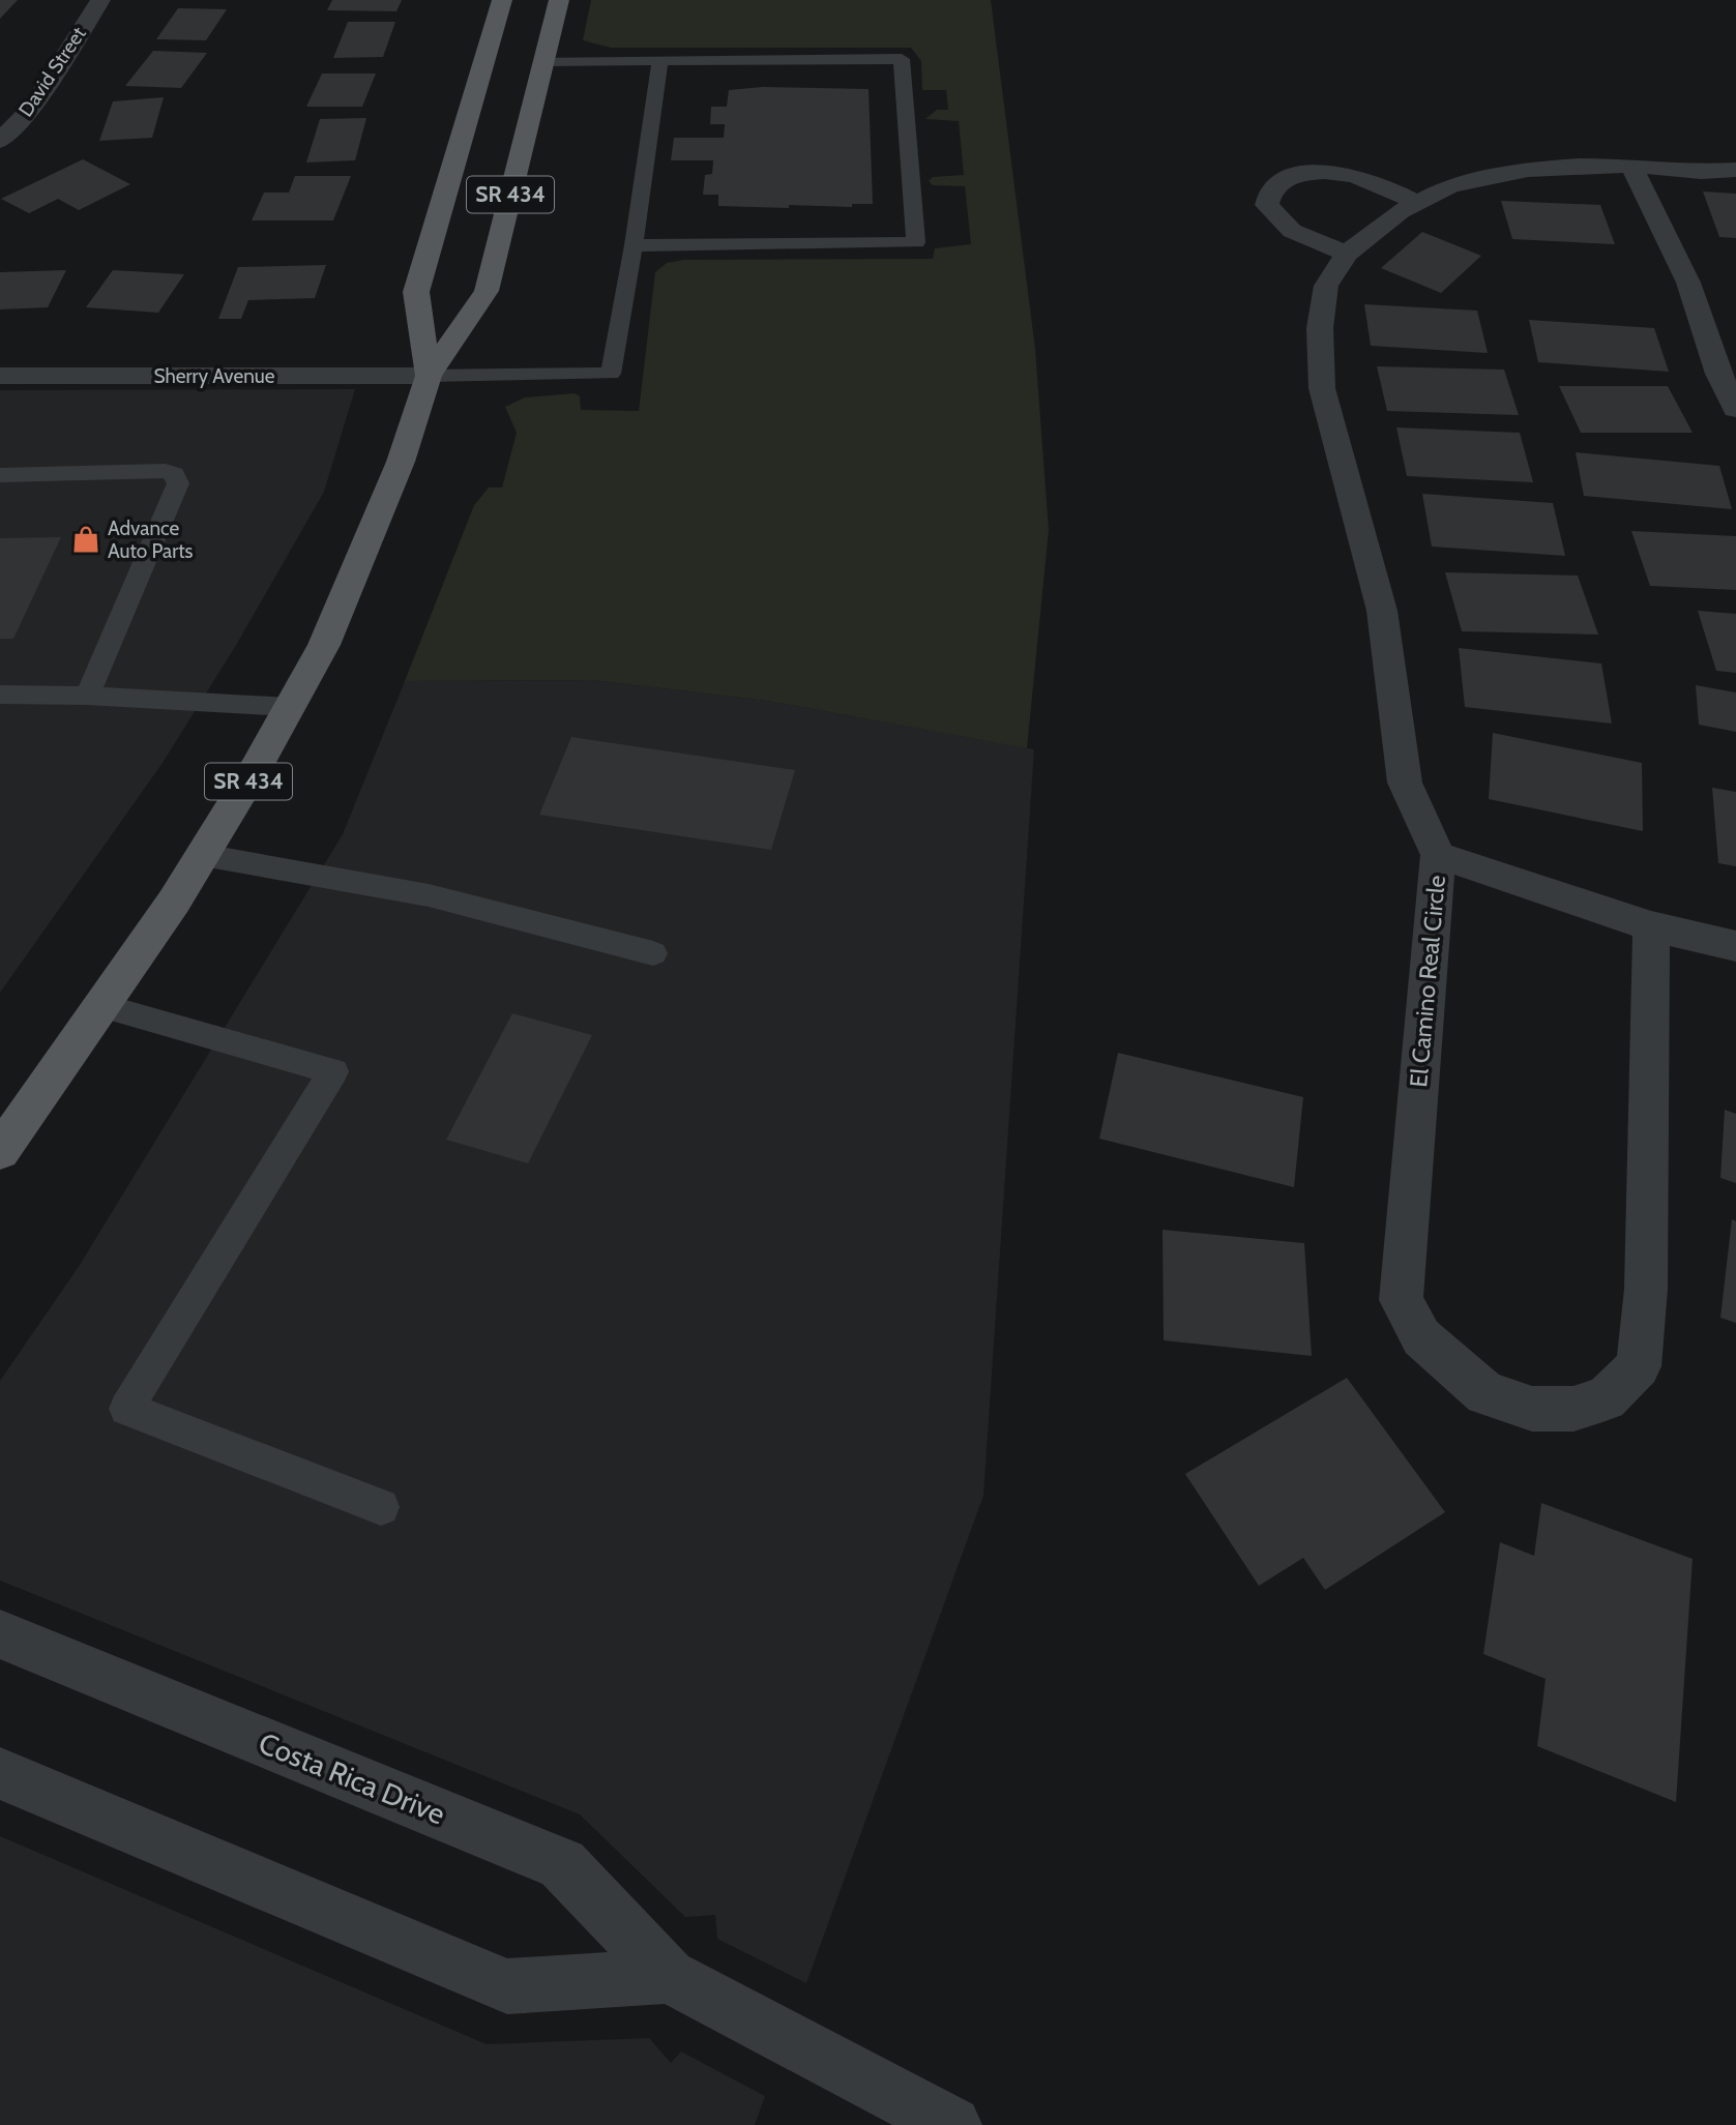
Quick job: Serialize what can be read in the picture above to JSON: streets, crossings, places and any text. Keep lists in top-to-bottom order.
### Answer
{
  "streets": {
    "main road": ["SR 434"],
    "street": [
      "David Street",
      "Sherry Avenue",
      "El Camino Real Circle",
      "Costa Rica Drive"
    ]
  },
  "crossings": [
    ["SR 434", "Sherry Avenue"]
  ],
  "places": {
    "shop": ["Advance Auto Parts"]
  }
}
